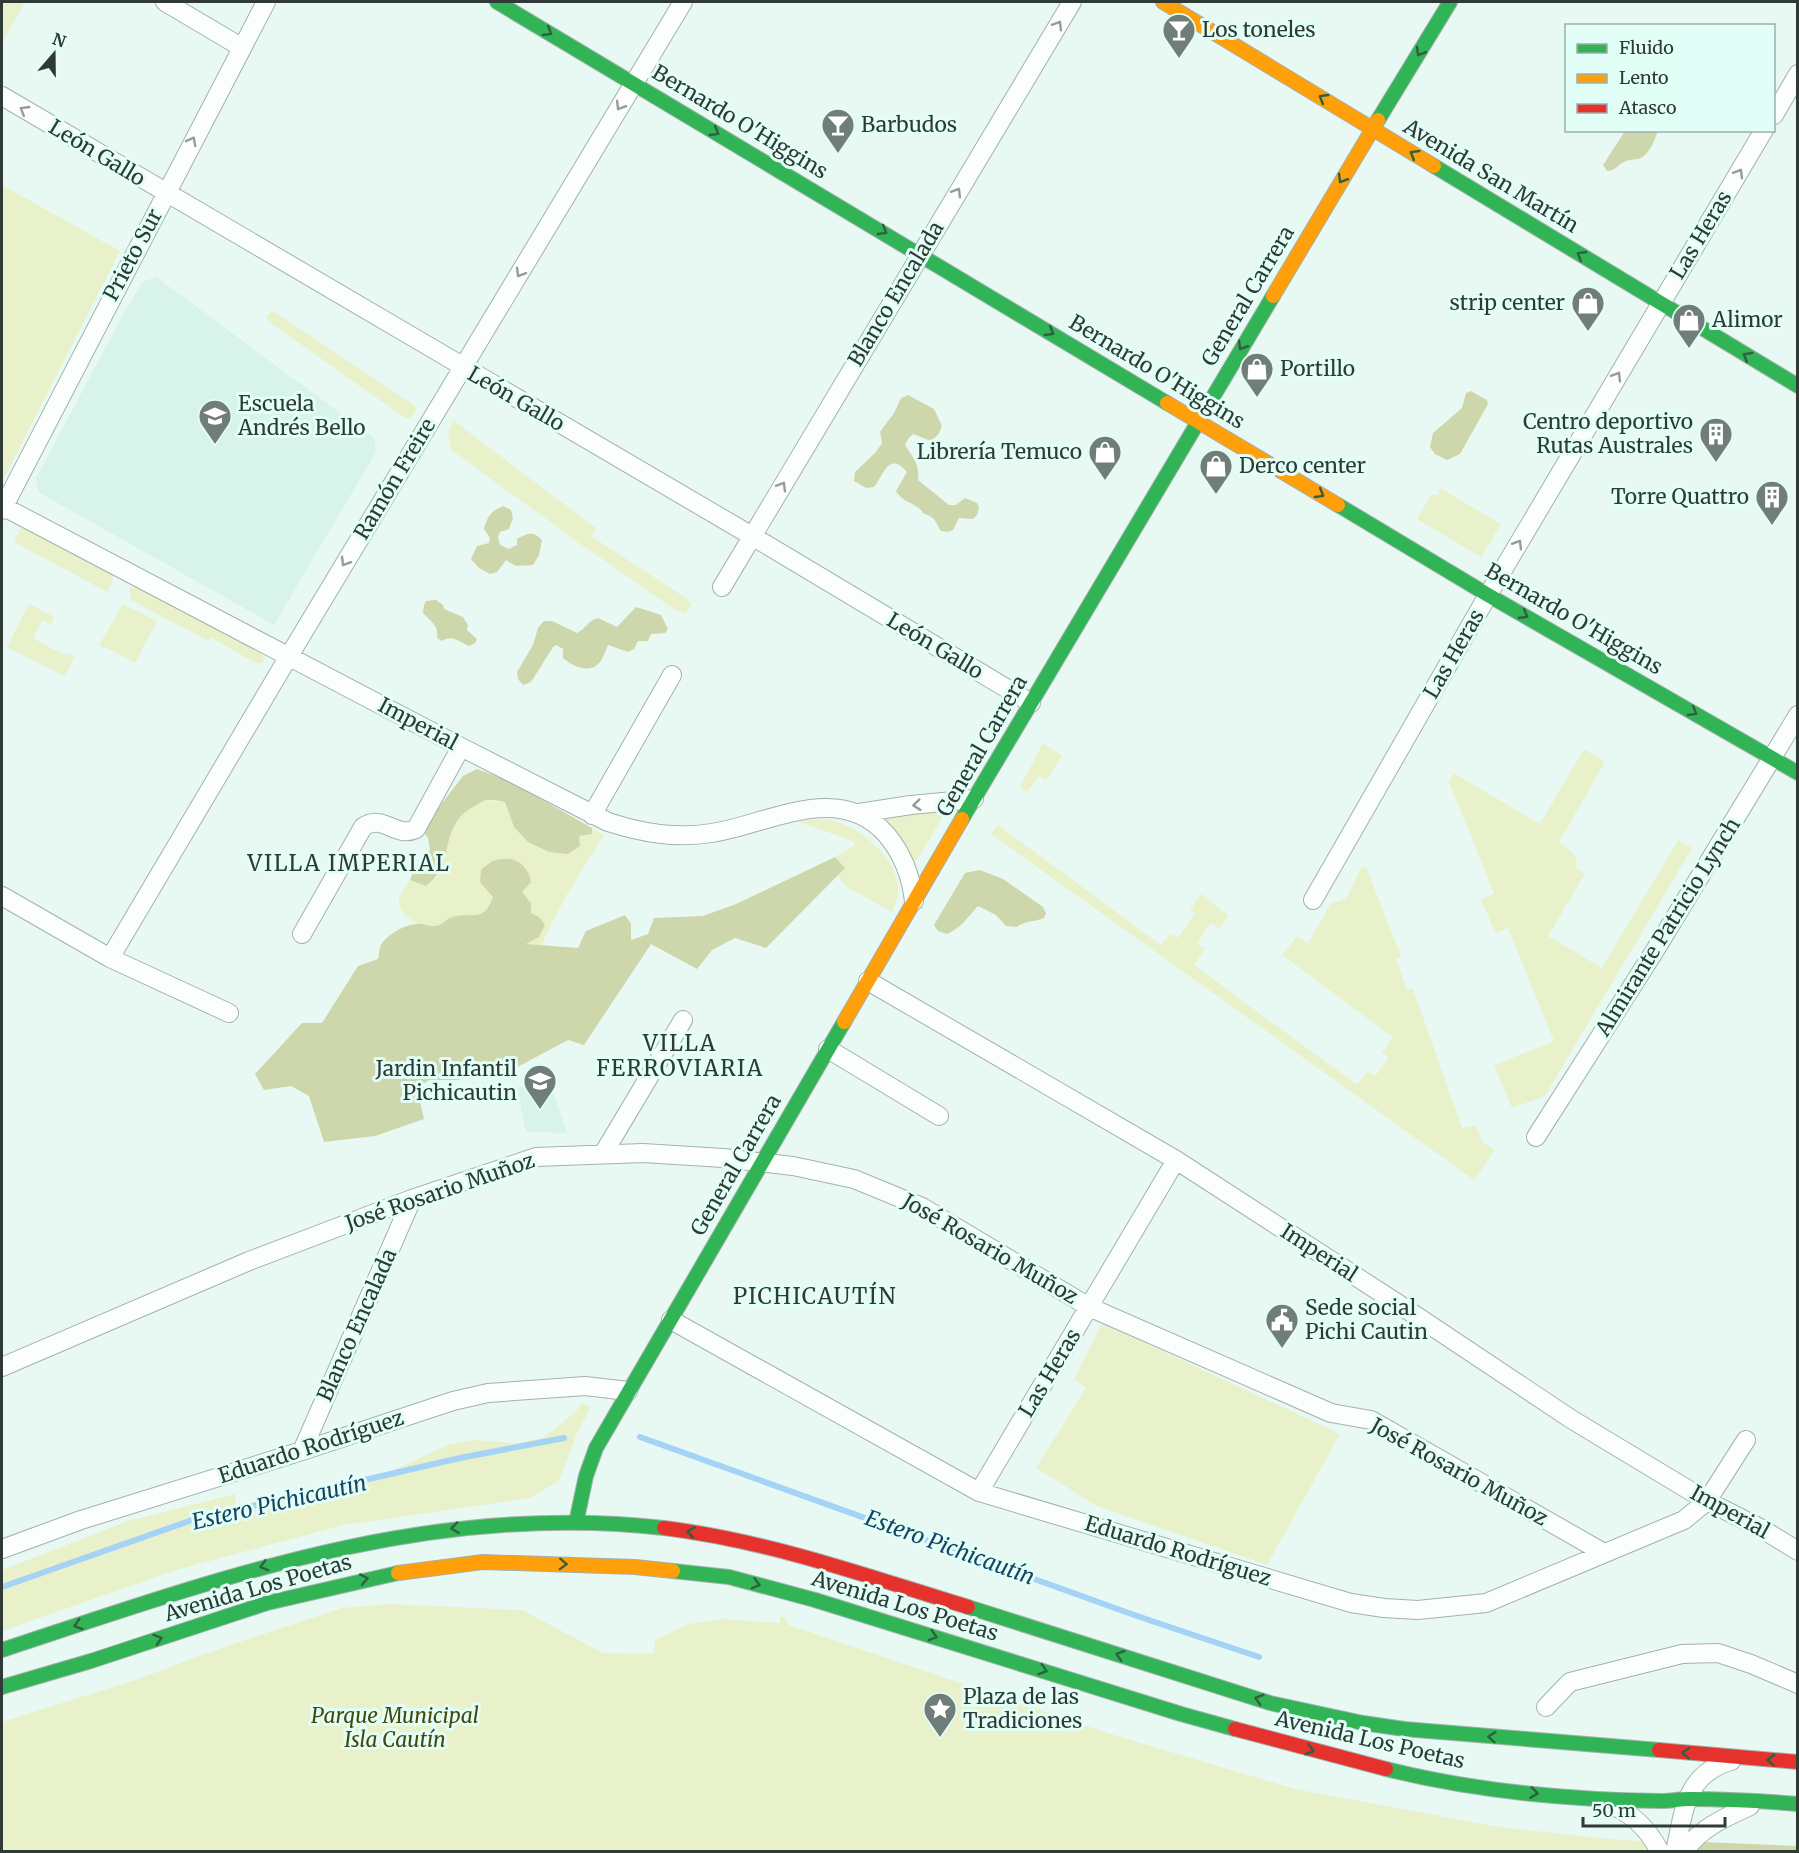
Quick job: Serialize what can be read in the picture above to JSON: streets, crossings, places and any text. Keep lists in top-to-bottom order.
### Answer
{
  "streets": {
    "main road": [
      "Bernardo O'Higgins",
      "Avenida San Martín",
      "General Carrera",
      "Avenida Los Poetas"
    ],
    "street": [
      "León Gallo",
      "Las Heras",
      "Prieto Sur",
      "Blanco Encalada",
      "Ramón Freire",
      "Imperial",
      "Almirante Patricio Lynch",
      "José Rosario Muñoz",
      "Eduardo Rodríguez"
    ]
  },
  "crossings": [
    ["Bernardo O'Higgins", "Las Heras"],
    ["Bernardo O'Higgins", "Blanco Encalada"],
    ["Bernardo O'Higgins", "General Carrera"],
    ["Bernardo O'Higgins", "Ramón Freire"],
    ["Bernardo O'Higgins", "Almirante Patricio Lynch"],
    ["León Gallo", "Prieto Sur"],
    ["León Gallo", "Blanco Encalada"],
    ["León Gallo", "General Carrera"],
    ["León Gallo", "Ramón Freire"],
    ["Avenida San Martín", "Las Heras"],
    ["Avenida San Martín", "General Carrera"],
    ["Las Heras", "Imperial"],
    ["Las Heras", "José Rosario Muñoz"],
    ["Las Heras", "Eduardo Rodríguez"],
    ["Prieto Sur", "Imperial"],
    ["Blanco Encalada", "José Rosario Muñoz"],
    ["Blanco Encalada", "Eduardo Rodríguez"],
    ["General Carrera", "Imperial"],
    ["General Carrera", "José Rosario Muñoz"],
    ["General Carrera", "Eduardo Rodríguez"],
    ["General Carrera", "Avenida Los Poetas"],
    ["Ramón Freire", "Imperial"],
    ["Imperial", "Eduardo Rodríguez"],
    ["José Rosario Muñoz", "Eduardo Rodríguez"]
  ],
  "one_way": [
    "Bernardo O'Higgins",
    "Avenida San Martín",
    "Las Heras",
    "Blanco Encalada",
    "Ramón Freire"
  ],
  "districts": ["VILLA IMPERIAL", "VILLA FERROVIARIA", "PICHICAUTÍN"],
  "water": ["Estero Pichicautín"],
  "parks": ["Parque Municipal Isla Cautín"],
  "places": {
    "bar": ["Los toneles", "Barbudos"],
    "shop": [
      "strip center",
      "Alimor",
      "Portillo",
      "Librería Temuco",
      "Derco center"
    ],
    "school or university": ["Escuela Andrés Bello", "Jardin Infantil Pichicautin"],
    "building": ["Centro deportivo Rutas Australes", "Torre Quattro"],
    "public building": ["Sede social Pichi Cautin"],
    "place": ["Plaza de las Tradiciones"]
  },
  "legend": ["Fluido", "Lento", "Atasco"],
  "scale_bar": "50 m",
  "north": "top"
}
